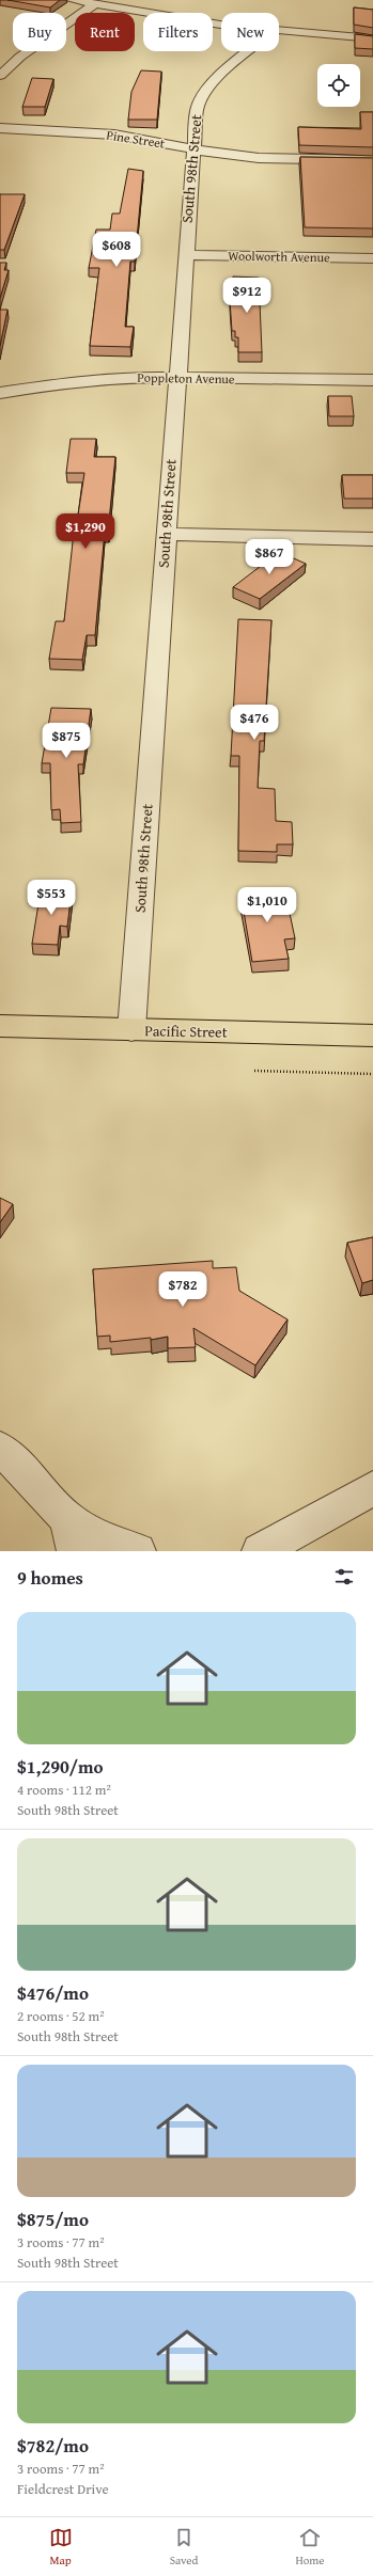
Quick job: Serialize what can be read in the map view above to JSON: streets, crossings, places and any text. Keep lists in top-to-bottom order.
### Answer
{
  "streets": {
    "main road": ["Pacific Street"],
    "street": [
      "Pine Street",
      "South 98th Street",
      "Woolworth Avenue",
      "Poppleton Avenue"
    ]
  },
  "crossings": [
    ["Pine Street", "South 98th Street"],
    ["South 98th Street", "Woolworth Avenue"],
    ["South 98th Street", "Poppleton Avenue"],
    ["South 98th Street", "Pacific Street"]
  ],
  "page": {
    "chip": [
      "Buy",
      "Rent",
      "Filters",
      "New"
    ],
    "price": [
      "$608",
      "$912",
      "$1,290",
      "$867",
      "$476",
      "$875",
      "$553",
      "$1,010",
      "$782"
    ],
    "heading": "9 homes",
    "list": [
      {
        "name": "$1,290/mo",
        "note": "4 rooms · 112 m² · South 98th Street"
      },
      {
        "name": "$476/mo",
        "note": "2 rooms · 52 m² · South 98th Street"
      },
      {
        "name": "$875/mo",
        "note": "3 rooms · 77 m² · South 98th Street"
      },
      {
        "name": "$782/mo",
        "note": "3 rooms · 77 m² · Fieldcrest Drive"
      }
    ],
    "tabs": ["Map", "Saved", "Home"]
  }
}
